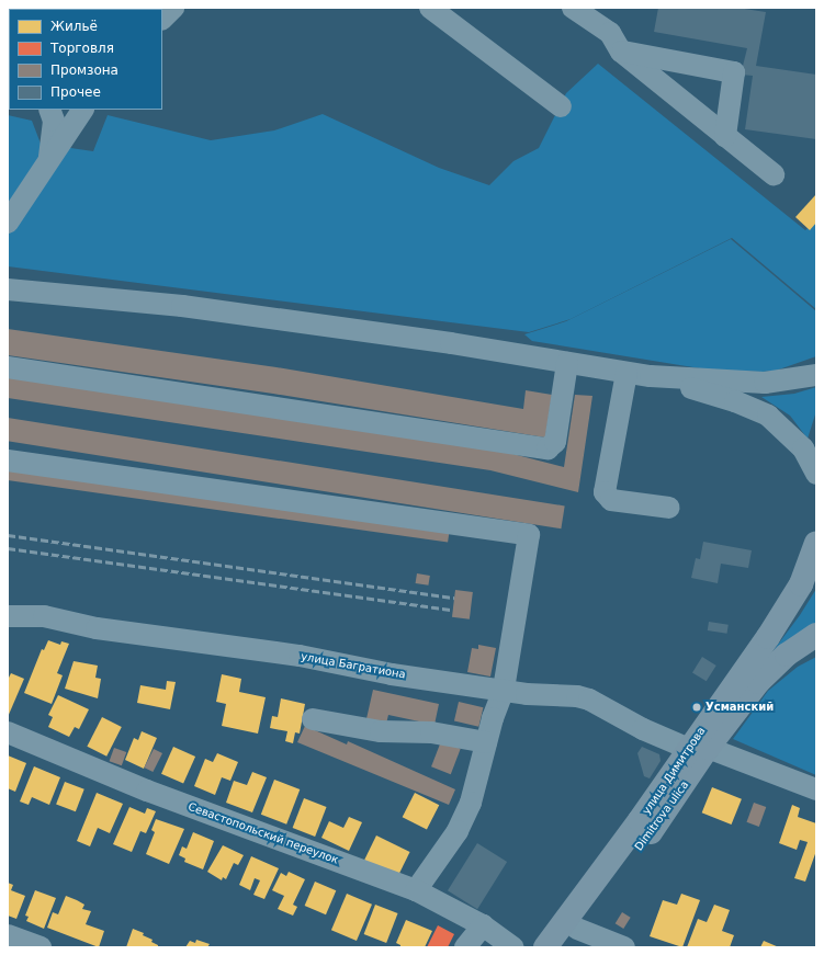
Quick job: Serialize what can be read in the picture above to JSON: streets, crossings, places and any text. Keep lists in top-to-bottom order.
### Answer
{
  "streets": {
    "main road": ["улица Димитрова", "Dimitrova ulica"],
    "street": ["улица Багратиона", "Севастопольский переулок"]
  },
  "crossings": [
    ["улица Багратиона", "улица Димитрова"],
    ["улица Багратиона", "Dimitrova ulica"],
    ["улица Димитрова", "Dimitrova ulica"]
  ],
  "places": ["Усманский"],
  "legend": [
    "Жильё",
    "Торговля",
    "Промзона",
    "Прочее"
  ]
}
